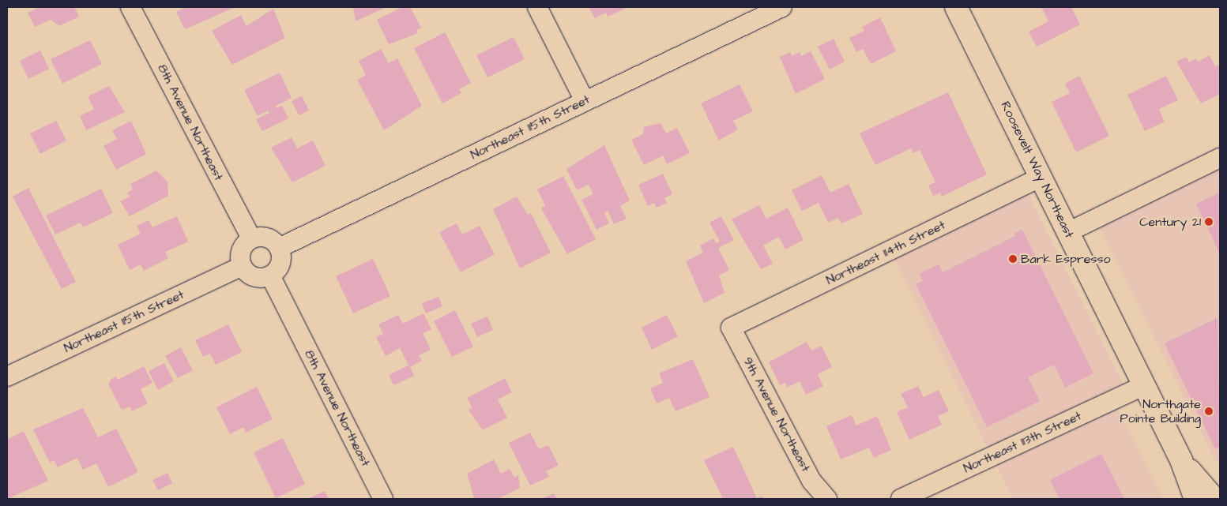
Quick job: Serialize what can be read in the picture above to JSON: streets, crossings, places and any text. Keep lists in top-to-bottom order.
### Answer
{
  "streets": {
    "street": [
      "8th Avenue Northeast",
      "Northeast 115th Street",
      "Roosevelt Way Northeast",
      "Northeast 114th Street",
      "9th Avenue Northeast",
      "Northeast 113th Street"
    ]
  },
  "crossings": [
    ["8th Avenue Northeast", "Northeast 115th Street"],
    ["Roosevelt Way Northeast", "Northeast 114th Street"],
    ["Roosevelt Way Northeast", "Northeast 113th Street"],
    ["Northeast 114th Street", "9th Avenue Northeast"]
  ],
  "places": ["Century 21", "Bark Espresso", "Northgate Pointe Building"]
}
